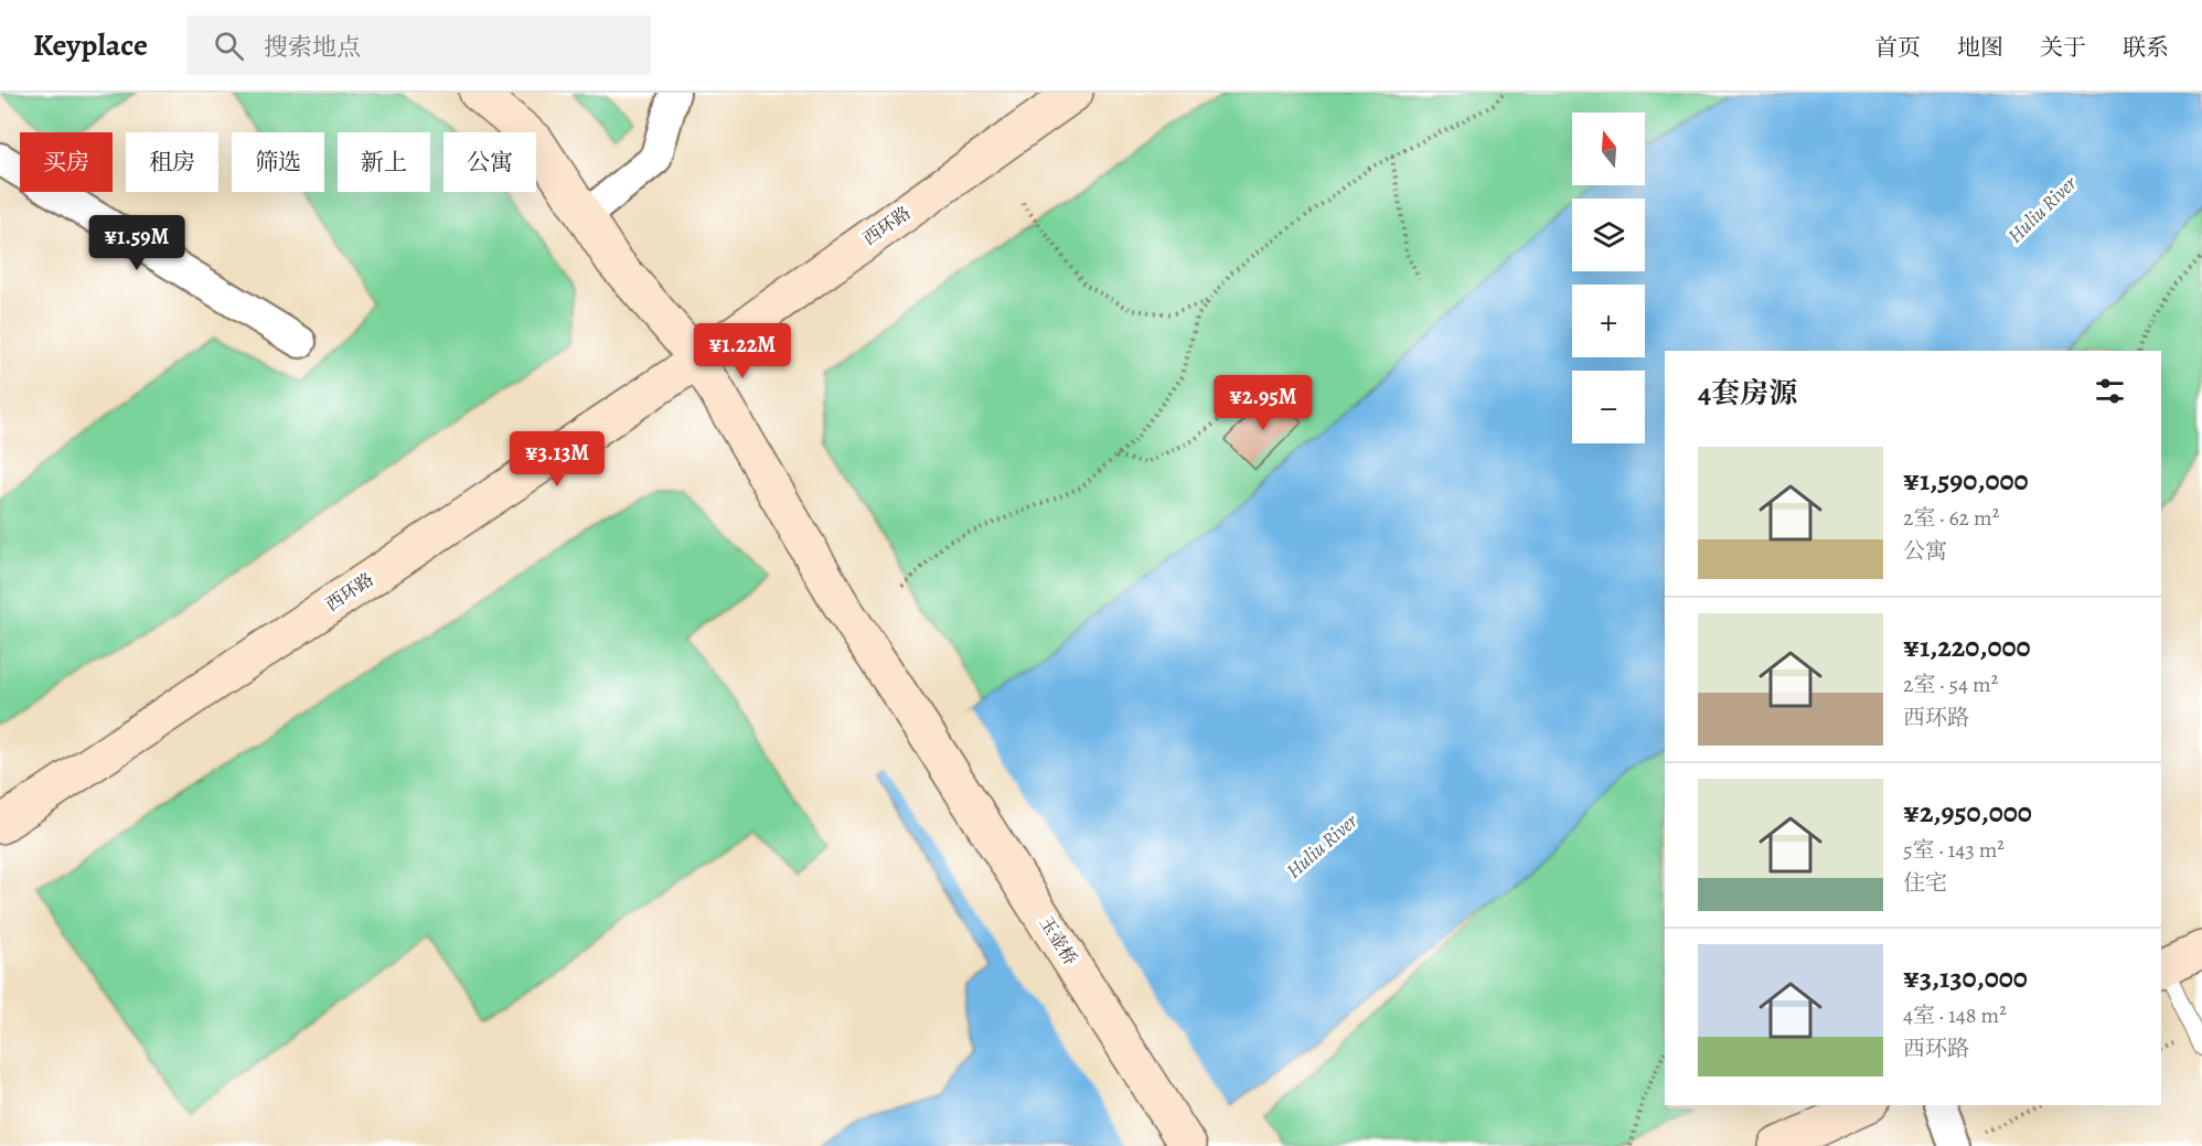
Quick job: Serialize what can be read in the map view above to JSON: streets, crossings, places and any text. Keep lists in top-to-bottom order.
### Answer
{
  "streets": {
    "main road": ["西环路", "玉壶桥"]
  },
  "crossings": [
    ["西环路", "玉壶桥"]
  ],
  "water": ["Huliu River"],
  "north": "top",
  "page": {
    "header": "Keyplace",
    "search": "搜索地点",
    "nav": [
      "首页",
      "地图",
      "关于",
      "联系"
    ],
    "map_buttons": ["+", "−"],
    "chip": [
      "买房",
      "租房",
      "筛选",
      "新上",
      "公寓"
    ],
    "price": [
      "¥1.59M",
      "¥1.22M",
      "¥2.95M",
      "¥3.13M"
    ],
    "heading": "4套房源",
    "list": [
      {
        "name": "¥1,590,000",
        "note": "2室 · 62 m² · 公寓"
      },
      {
        "name": "¥1,220,000",
        "note": "2室 · 54 m² · 西环路"
      },
      {
        "name": "¥2,950,000",
        "note": "5室 · 143 m² · 住宅"
      },
      {
        "name": "¥3,130,000",
        "note": "4室 · 148 m² · 西环路"
      }
    ]
  }
}
